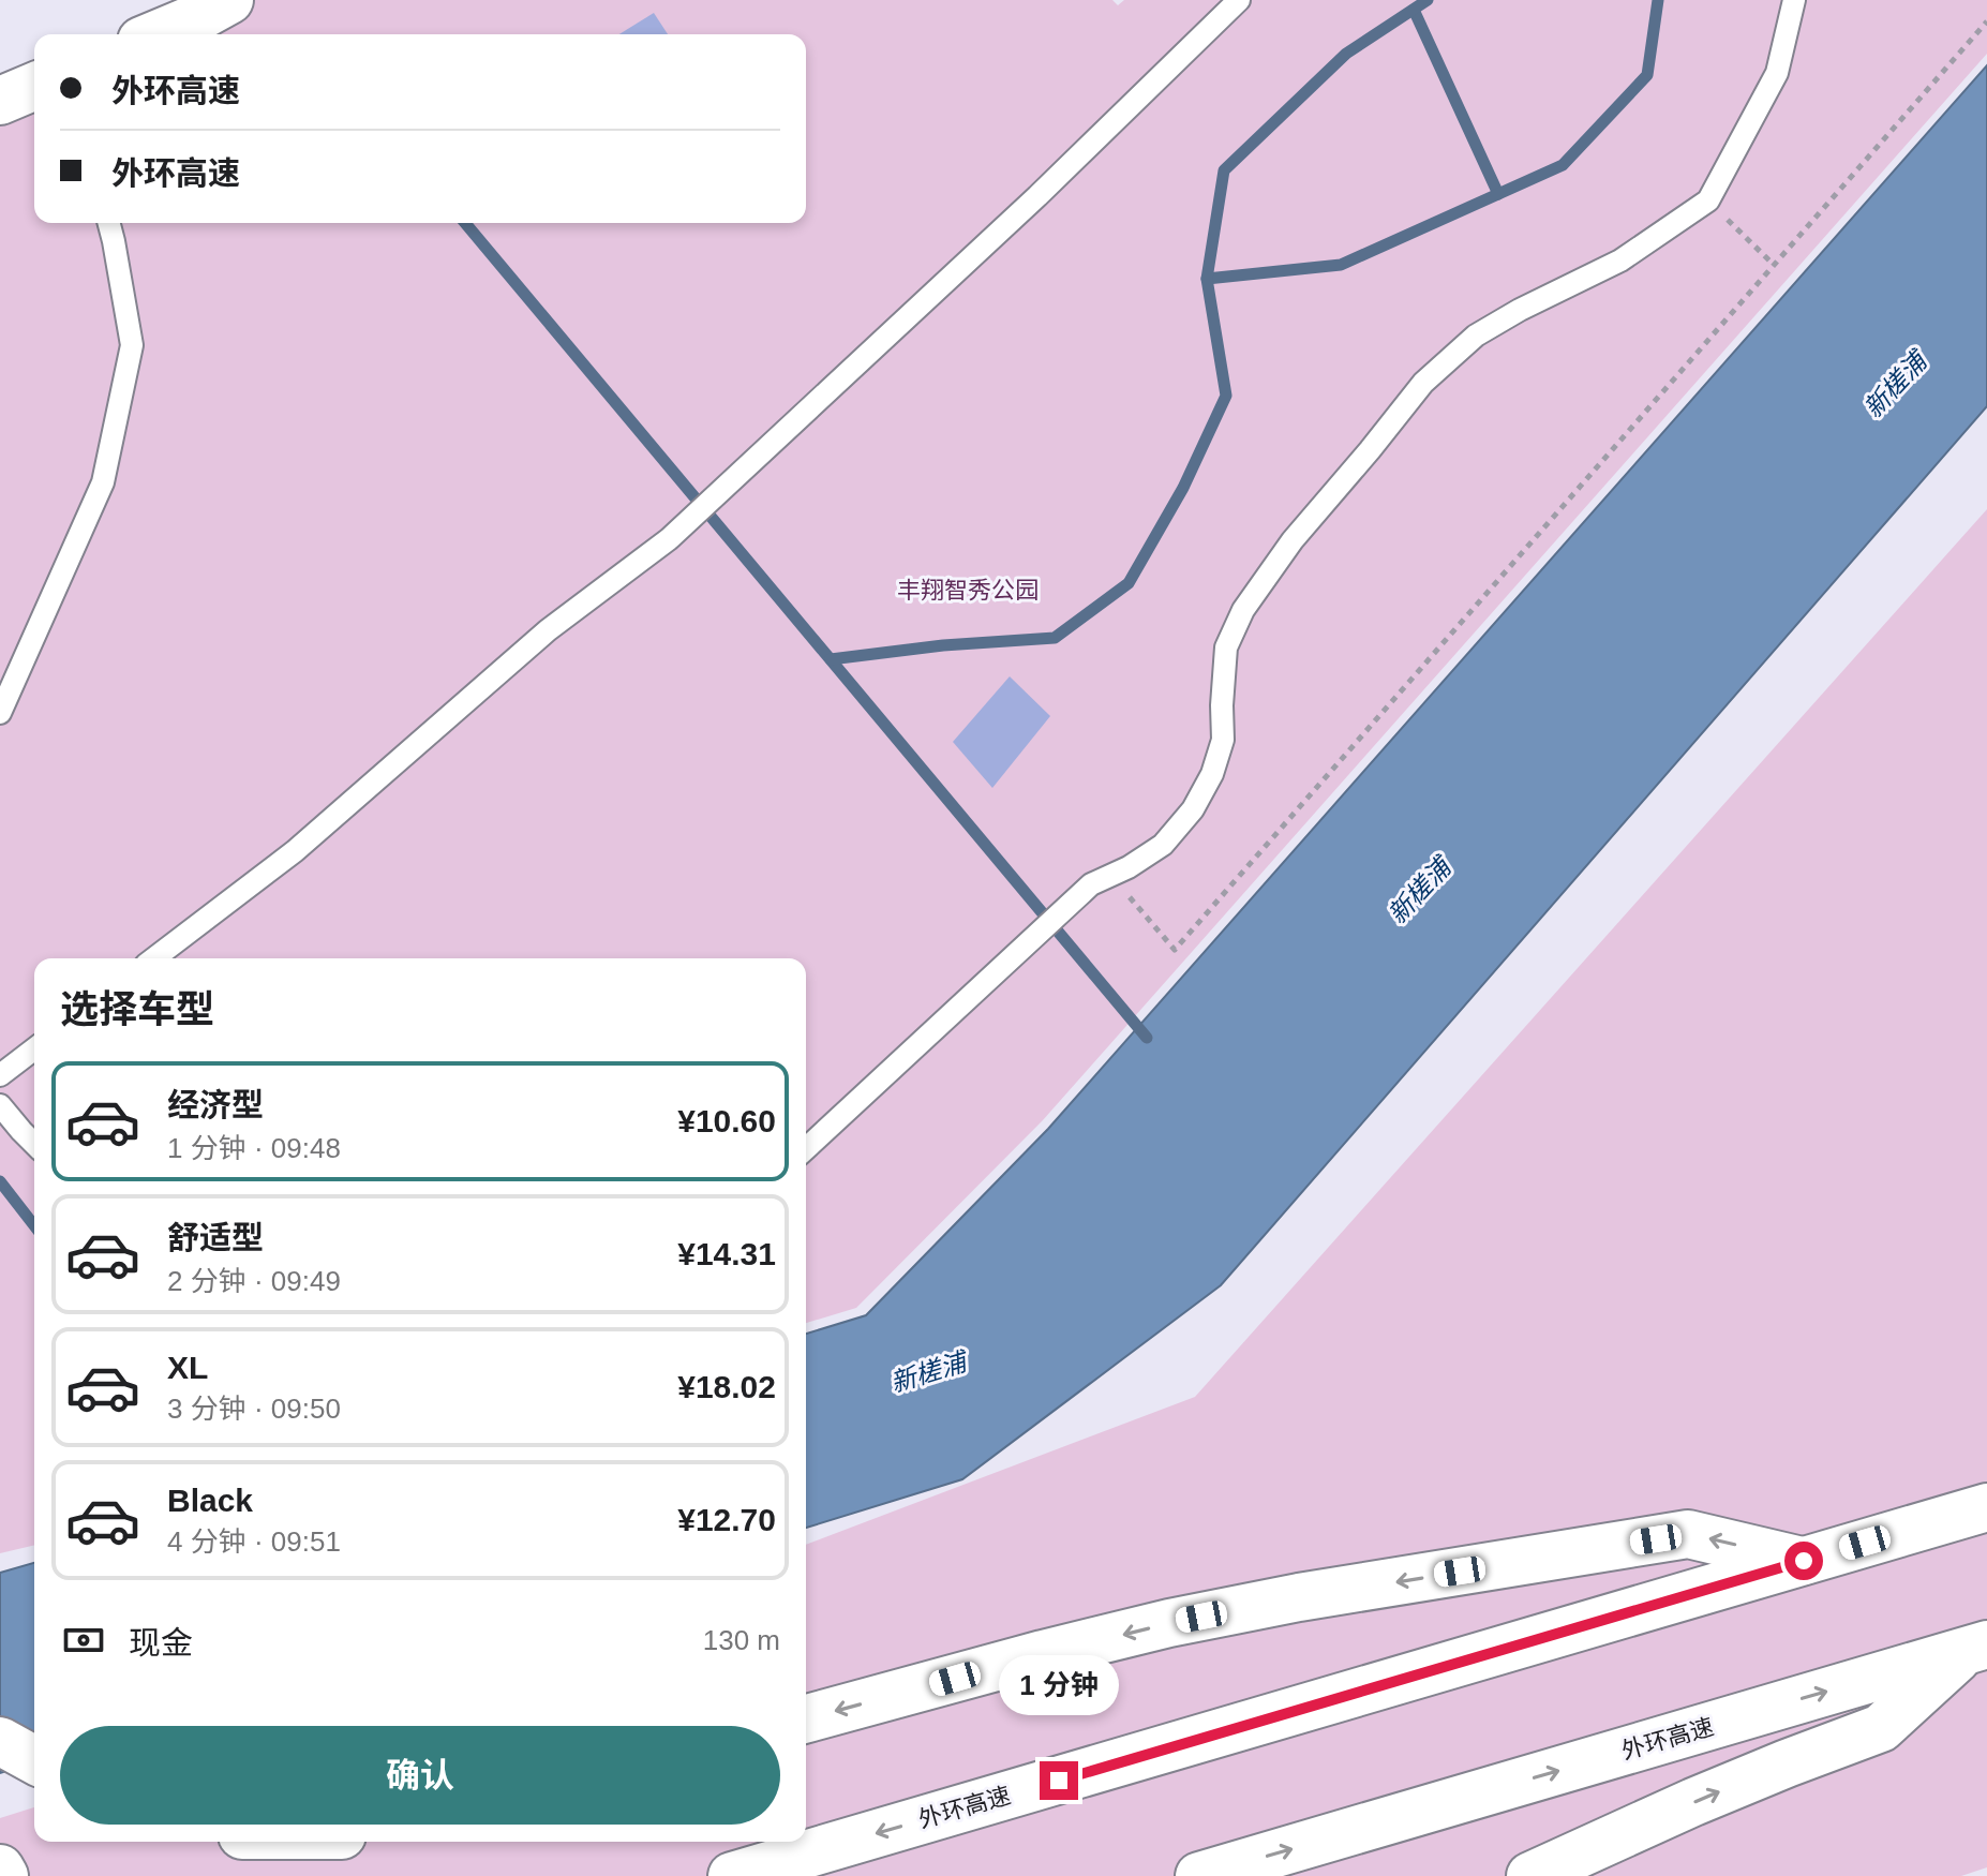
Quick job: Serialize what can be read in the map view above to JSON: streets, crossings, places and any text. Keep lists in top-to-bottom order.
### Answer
{
  "streets": {
    "main road": ["外环高速"]
  },
  "water": ["新槎浦"],
  "parks": ["丰翔智秀公园"],
  "page": {
    "banner": ["外环高速", "外环高速"],
    "heading": "选择车型",
    "list": [
      {
        "name": "经济型",
        "note": "1 分钟 · 09:48",
        "value": "¥10.60"
      },
      {
        "name": "舒适型",
        "note": "2 分钟 · 09:49",
        "value": "¥14.31"
      },
      {
        "name": "XL",
        "note": "3 分钟 · 09:50",
        "value": "¥18.02"
      },
      {
        "name": "Black",
        "note": "4 分钟 · 09:51",
        "value": "¥12.70"
      }
    ],
    "pay": ["现金", "130 m"],
    "bubble": "1 分钟",
    "buttons": "确认"
  }
}
